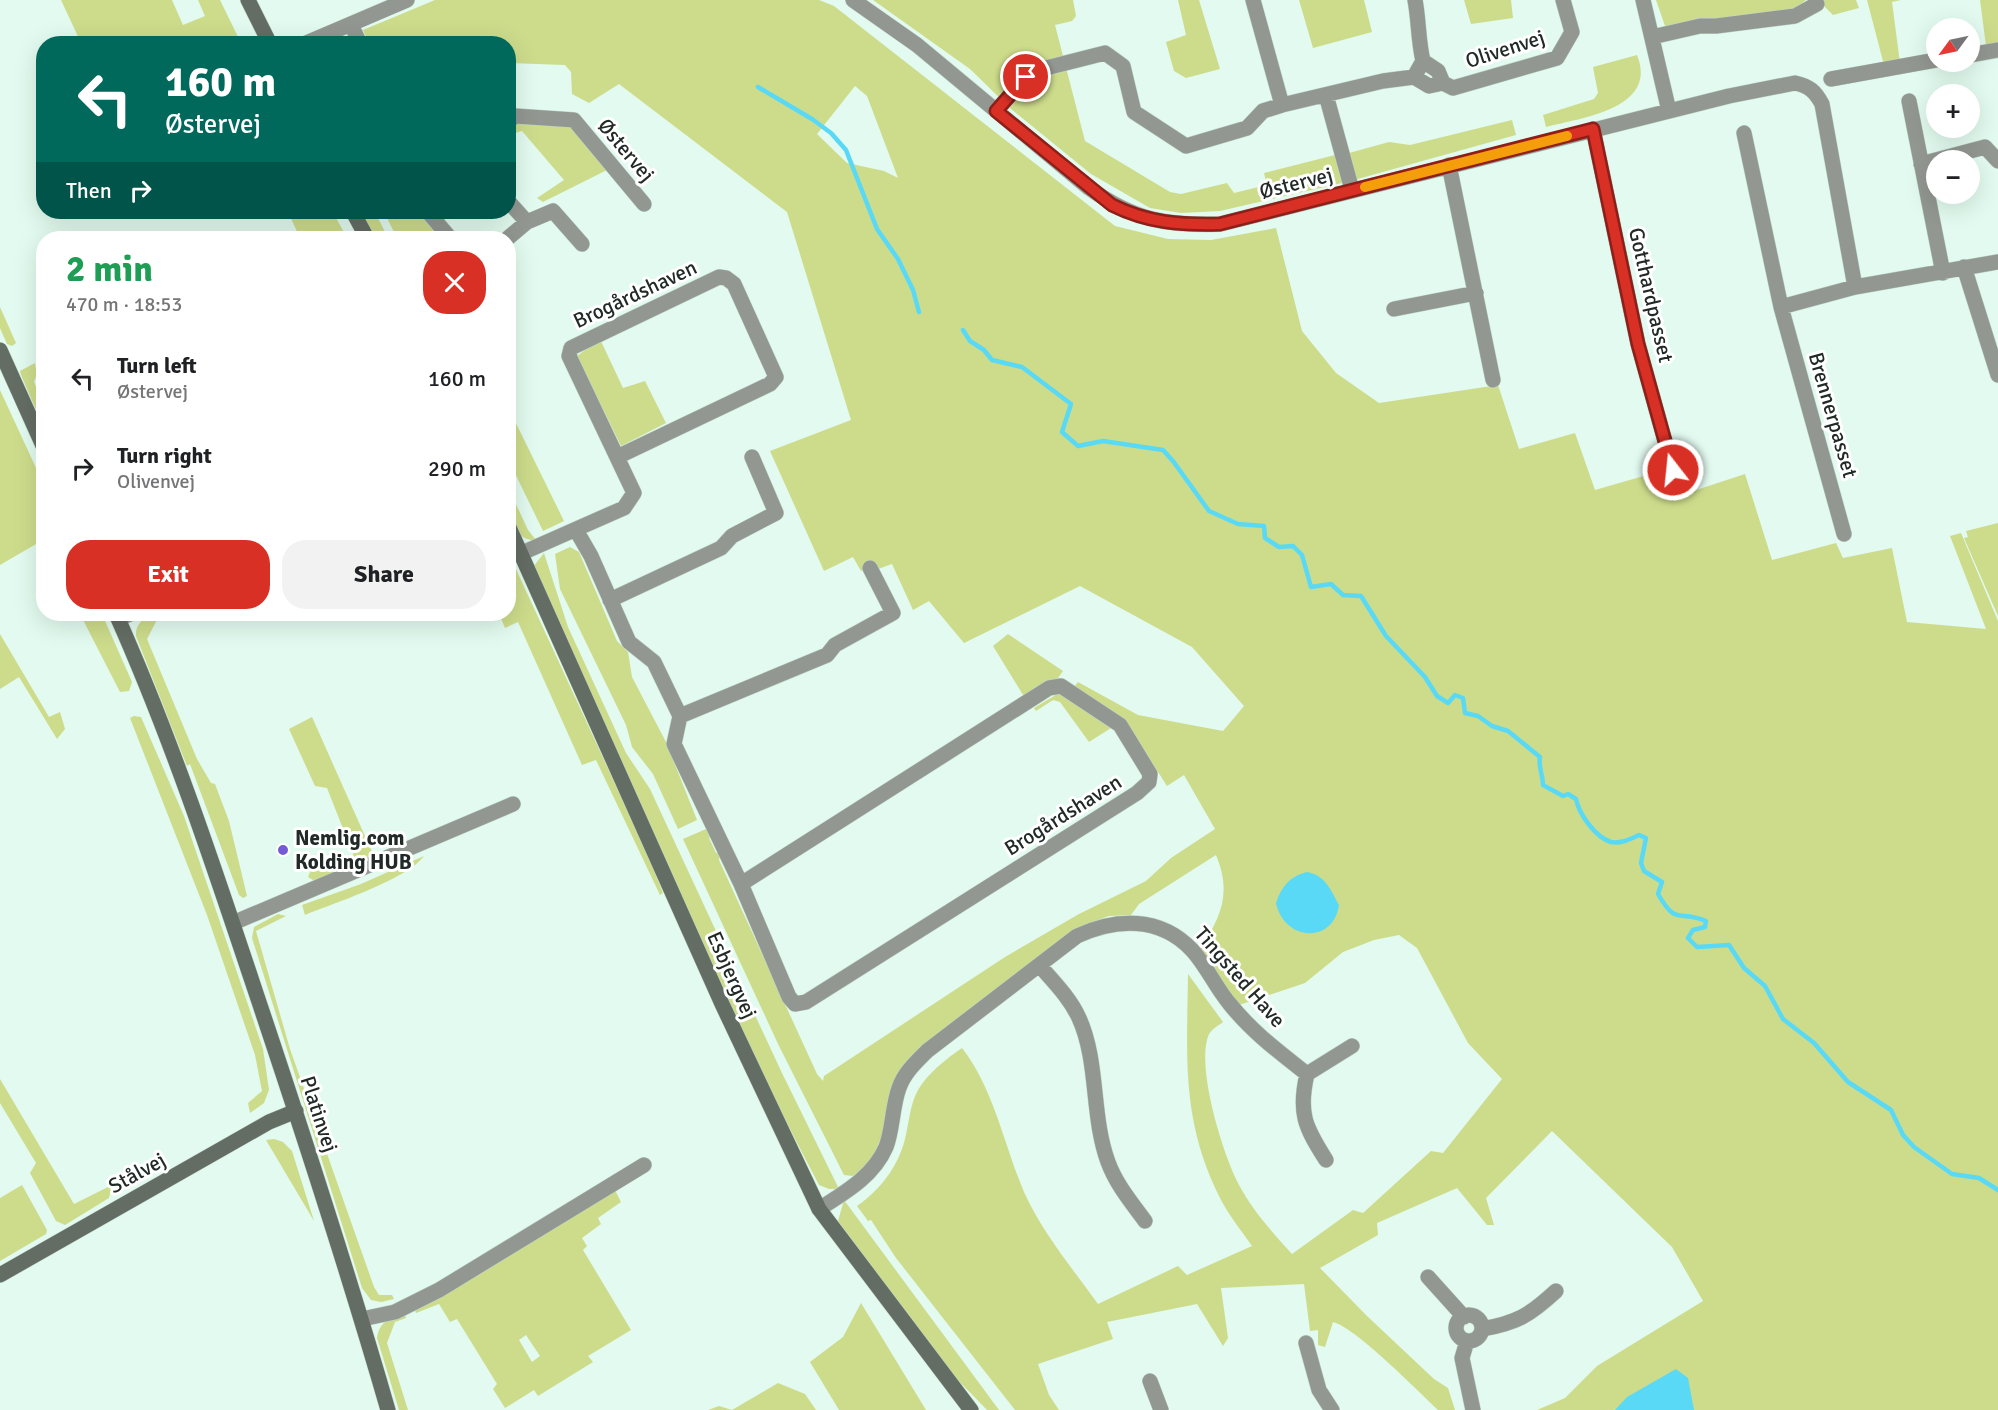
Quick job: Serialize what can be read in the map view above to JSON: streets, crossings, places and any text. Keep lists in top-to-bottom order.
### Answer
{
  "streets": {
    "street": [
      "Olivenvej",
      "Østervej",
      "Brogårdshaven",
      "Gotthardpasset",
      "Brennerpasset",
      "Esbjergvej",
      "Tingsted Have",
      "Platinvej",
      "Stålvej"
    ]
  },
  "crossings": [
    ["Olivenvej", "Østervej"],
    ["Østervej", "Gotthardpasset"],
    ["Brogårdshaven", "Esbjergvej"],
    ["Esbjergvej", "Tingsted Have"],
    ["Platinvej", "Stålvej"]
  ],
  "places": ["Nemlig.com Kolding HUB"],
  "north": "bottom left",
  "page": {
    "map_buttons": ["+", "−"],
    "turn": ["160 m", "Østervej"],
    "then": "Then",
    "heading": ["2 min", "470 m · 18:53"],
    "list": [
      {
        "name": "Turn left",
        "note": "Østervej",
        "value": "160 m"
      },
      {
        "name": "Turn right",
        "note": "Olivenvej",
        "value": "290 m"
      }
    ],
    "buttons": ["Exit", "Share"]
  }
}
